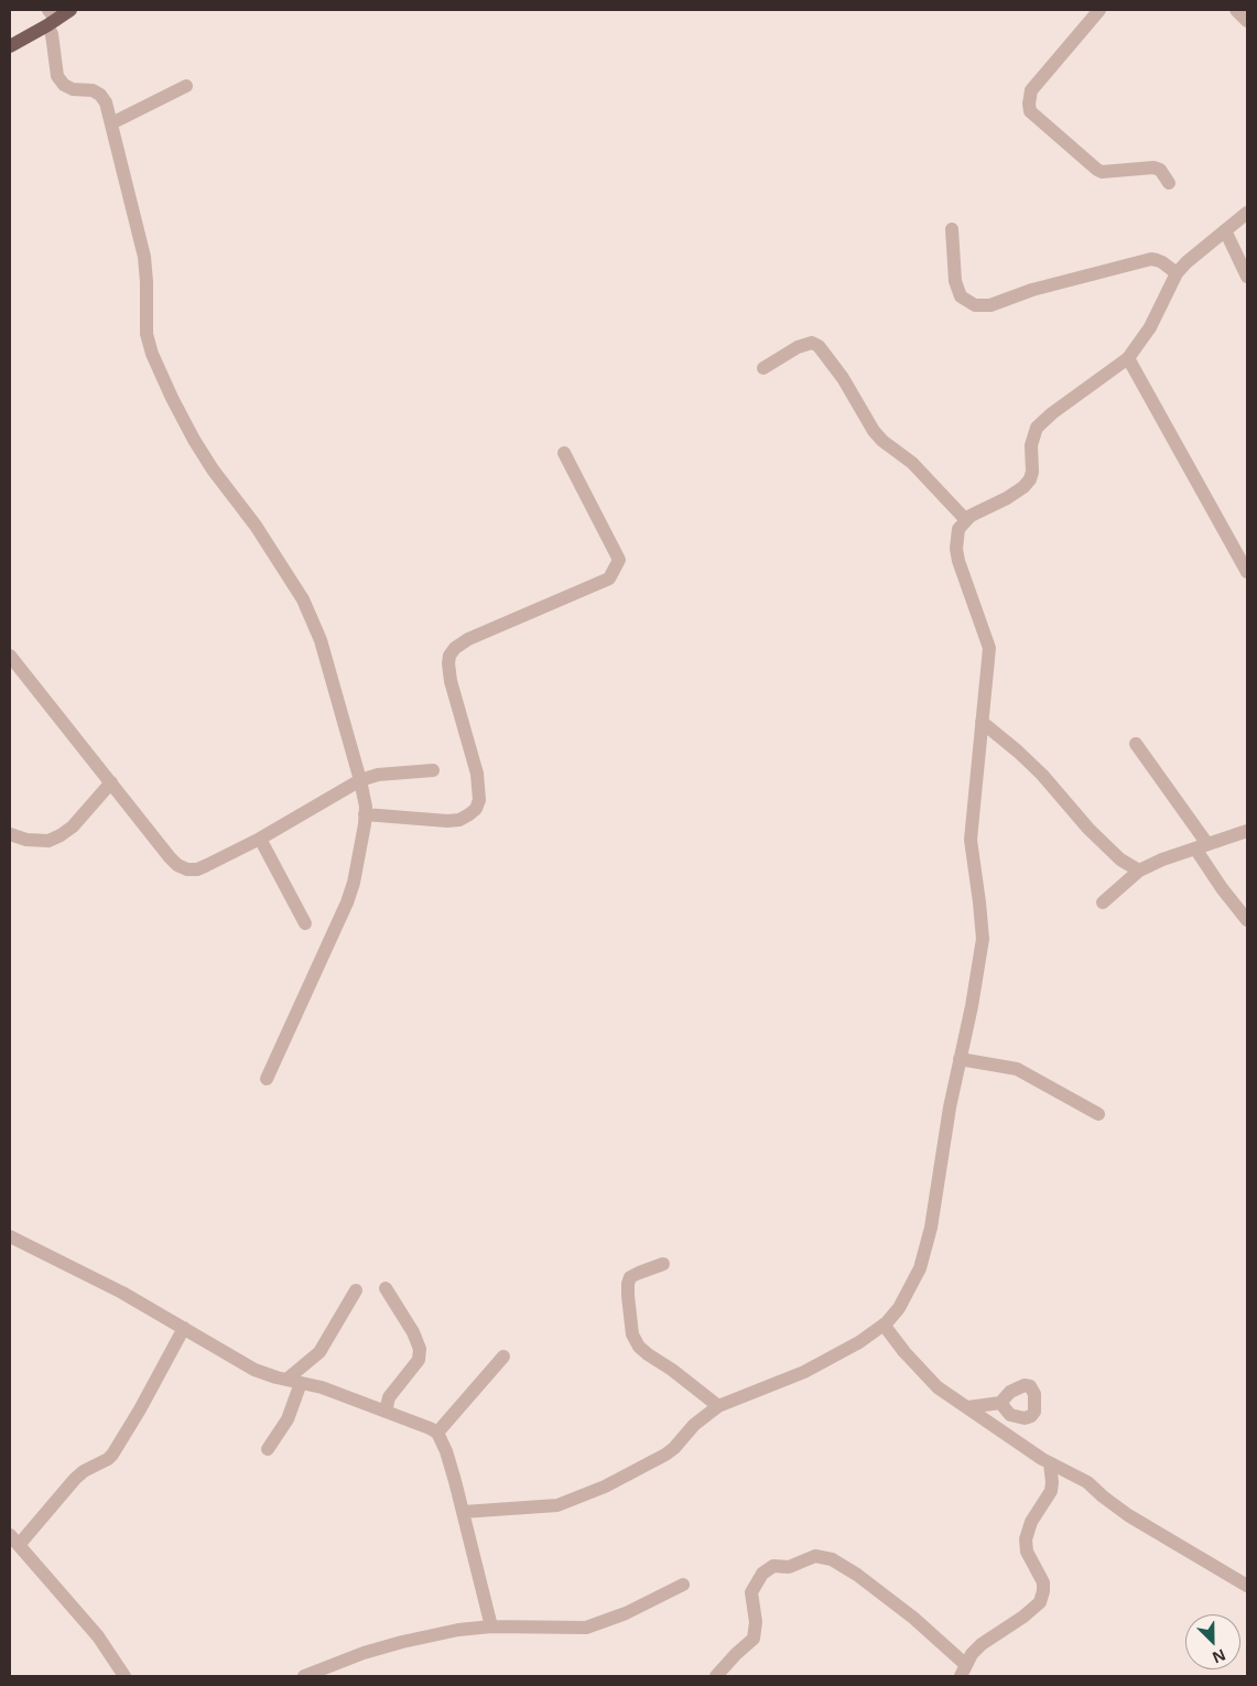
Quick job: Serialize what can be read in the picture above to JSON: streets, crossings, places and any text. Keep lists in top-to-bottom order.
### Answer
{
  "north": "bottom right"
}
